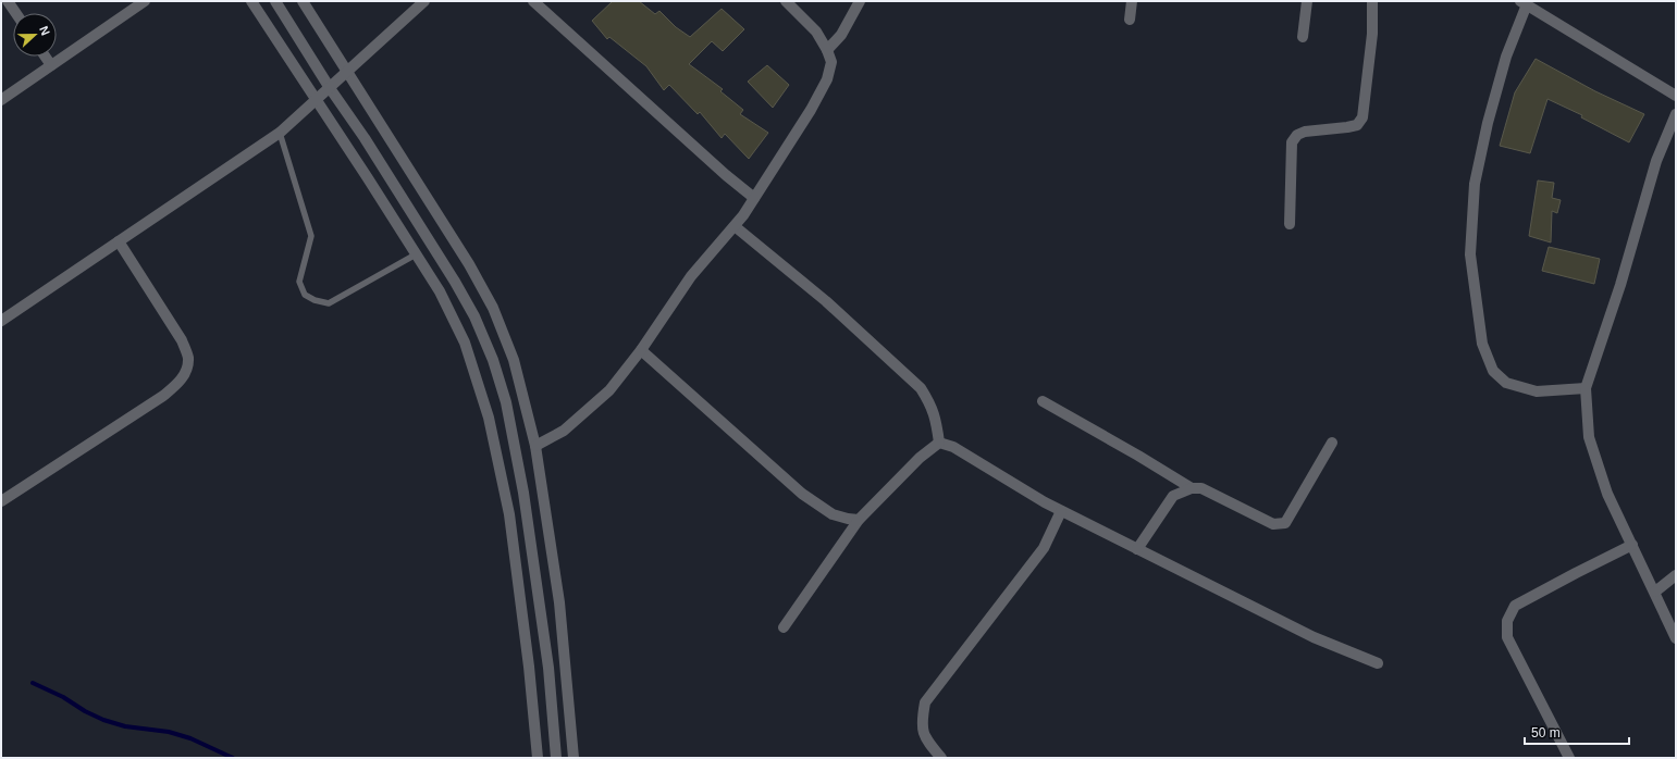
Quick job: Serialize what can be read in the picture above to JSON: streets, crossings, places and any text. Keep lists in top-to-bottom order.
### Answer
{
  "scale_bar": "50 m",
  "north": "right"
}
